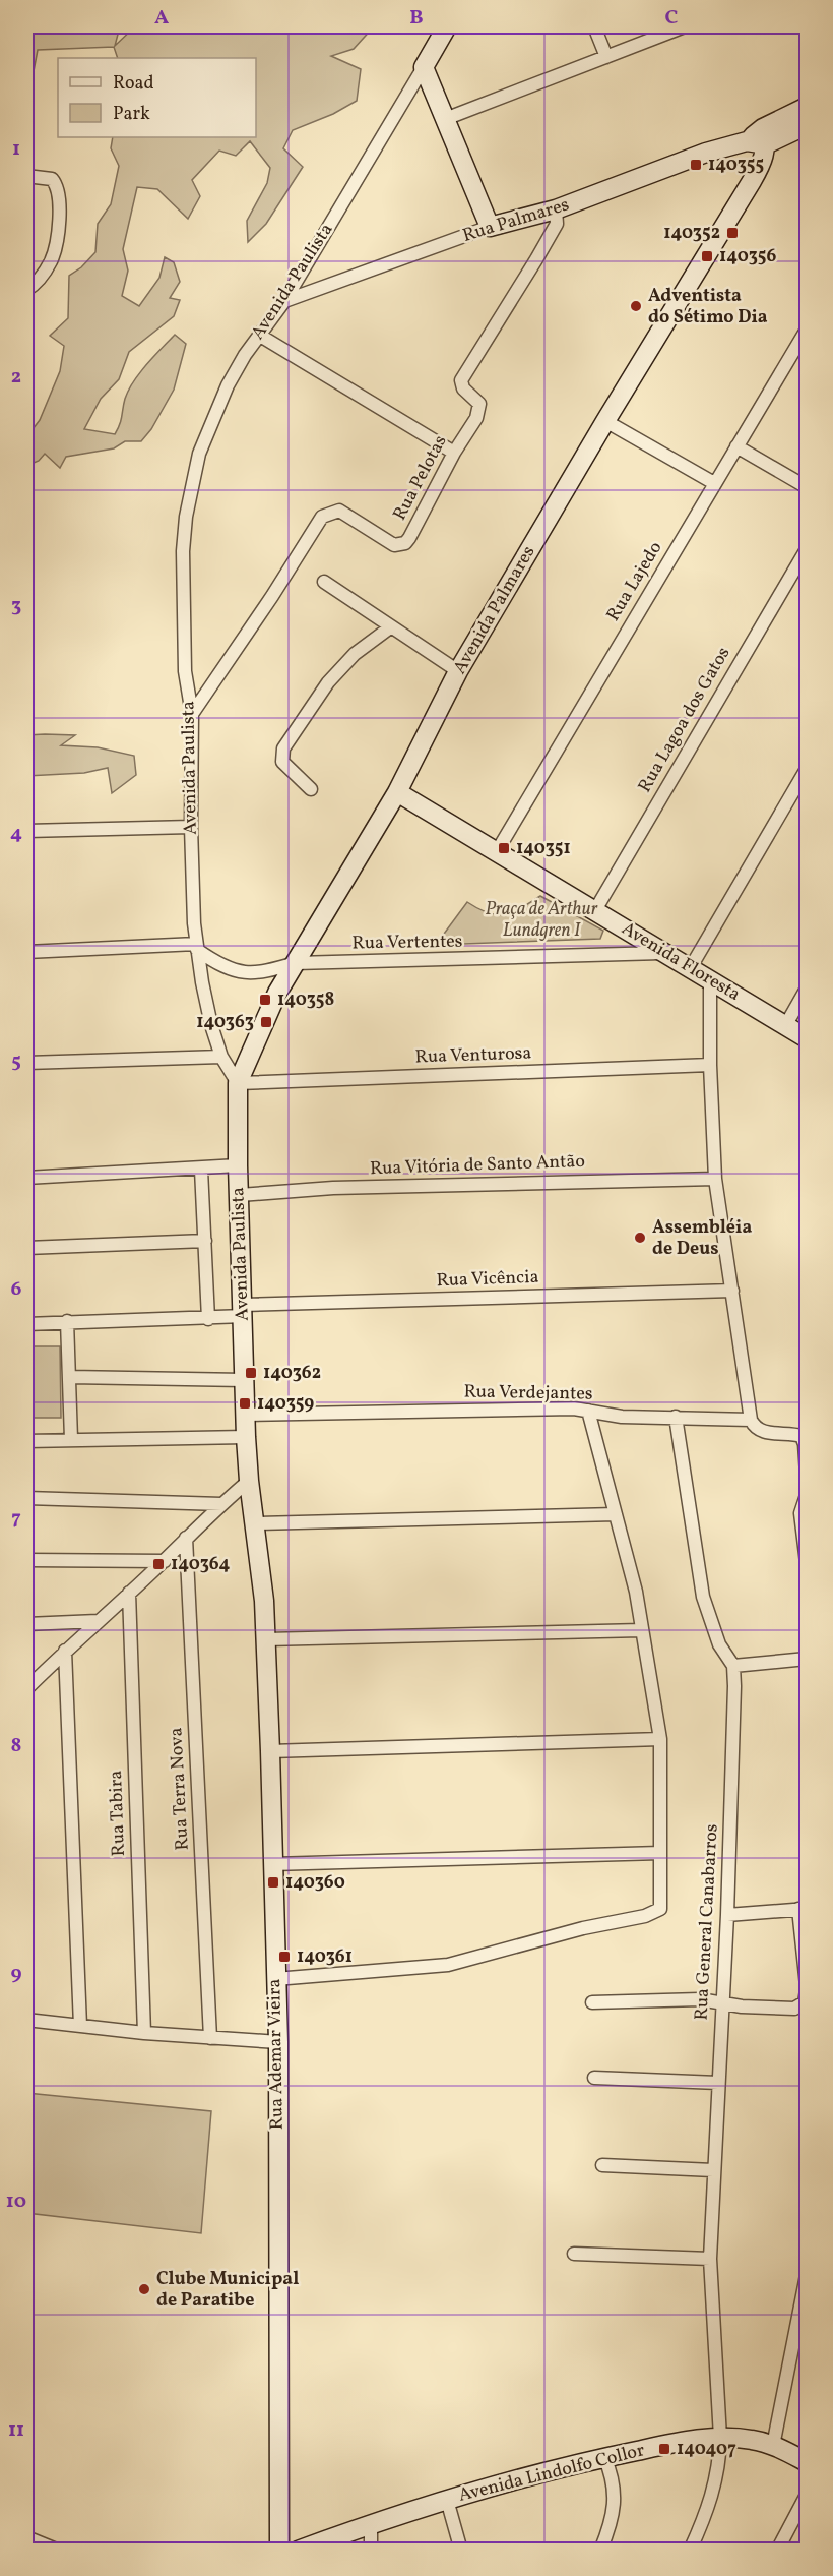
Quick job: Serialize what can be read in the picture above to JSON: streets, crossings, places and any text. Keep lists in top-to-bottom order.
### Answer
{
  "streets": {
    "main road": [
      "Rua Palmares",
      "Avenida Paulista",
      "Avenida Palmares",
      "Avenida Floresta",
      "Rua Ademar Vieira",
      "Avenida Lindolfo Collor"
    ],
    "street": [
      "Rua Pelotas",
      "Rua Lajedo",
      "Rua Lagoa dos Gatos",
      "Rua Vertentes",
      "Rua Venturosa",
      "Rua Vitória de Santo Antão",
      "Rua Vicência",
      "Rua Verdejantes",
      "Rua Terra Nova",
      "Rua Tabira",
      "Rua General Canabarros"
    ]
  },
  "crossings": [
    ["Rua Palmares", "Avenida Paulista"],
    ["Rua Palmares", "Rua Pelotas"],
    ["Rua Palmares", "Avenida Palmares"],
    ["Avenida Paulista", "Rua Pelotas"],
    ["Avenida Paulista", "Avenida Palmares"],
    ["Avenida Paulista", "Rua Vertentes"],
    ["Avenida Paulista", "Rua Venturosa"],
    ["Avenida Paulista", "Rua Vitória de Santo Antão"],
    ["Avenida Paulista", "Rua Vicência"],
    ["Avenida Paulista", "Rua Verdejantes"],
    ["Avenida Paulista", "Rua Ademar Vieira"],
    ["Rua Lajedo", "Avenida Floresta"],
    ["Avenida Palmares", "Rua Vertentes"],
    ["Avenida Palmares", "Avenida Floresta"],
    ["Avenida Palmares", "Rua Venturosa"],
    ["Rua Lagoa dos Gatos", "Avenida Floresta"],
    ["Rua Vertentes", "Avenida Floresta"],
    ["Rua General Canabarros", "Avenida Lindolfo Collor"]
  ],
  "parks": ["Praça de Arthur Lundgren I"],
  "places": {
    "transit": [
      "140355",
      "140352",
      "140356",
      "140351",
      "140358",
      "140363",
      "140362",
      "140359",
      "140364",
      "140360",
      "140361",
      "140407"
    ],
    "other": ["Adventista do Sétimo Dia", "Assembléia de Deus", "Clube Municipal de Paratibe"]
  },
  "legend": ["Road", "Park"],
  "grid": {
    "columns": ["A", "B", "C"],
    "rows": [
      "1",
      "2",
      "3",
      "4",
      "5",
      "6",
      "7",
      "8",
      "9",
      "10",
      "11"
    ]
  }
}
